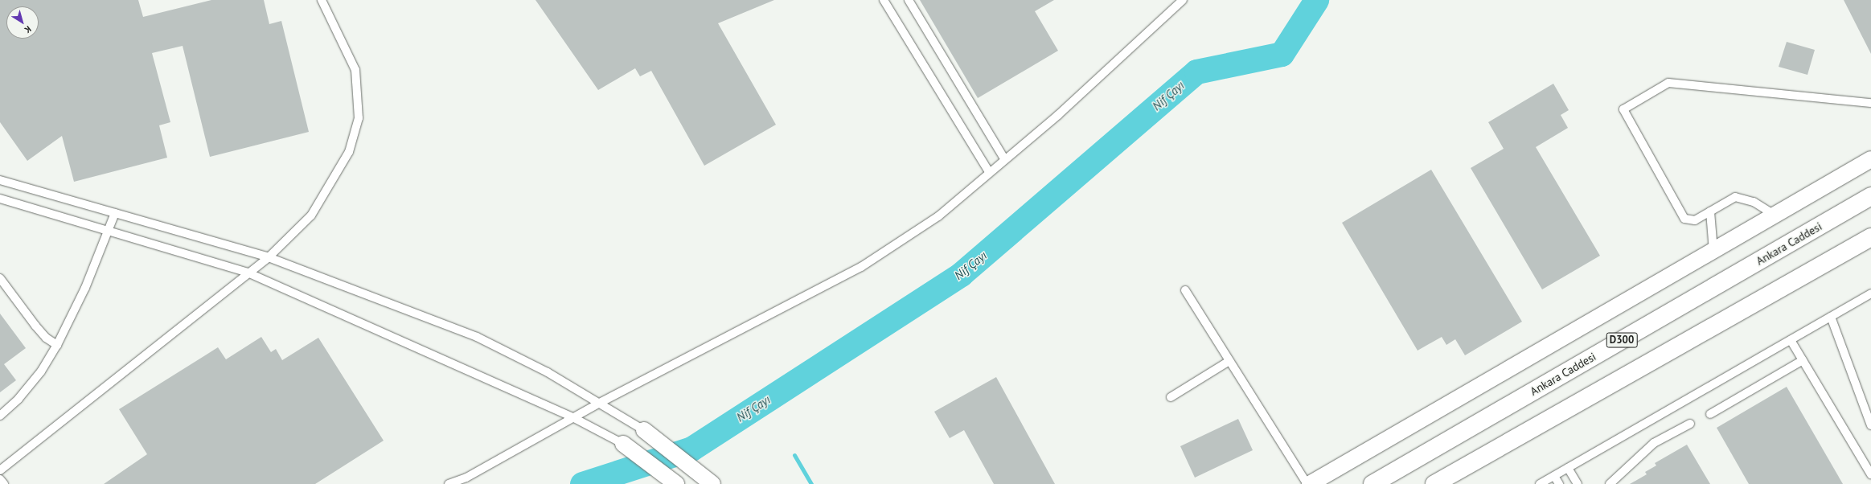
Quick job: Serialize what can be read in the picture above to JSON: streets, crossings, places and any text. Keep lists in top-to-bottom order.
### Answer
{
  "streets": {
    "highway": ["Ankara Caddesi", "D300"]
  },
  "water": ["Nif Çayı"],
  "north": "bottom right"
}
